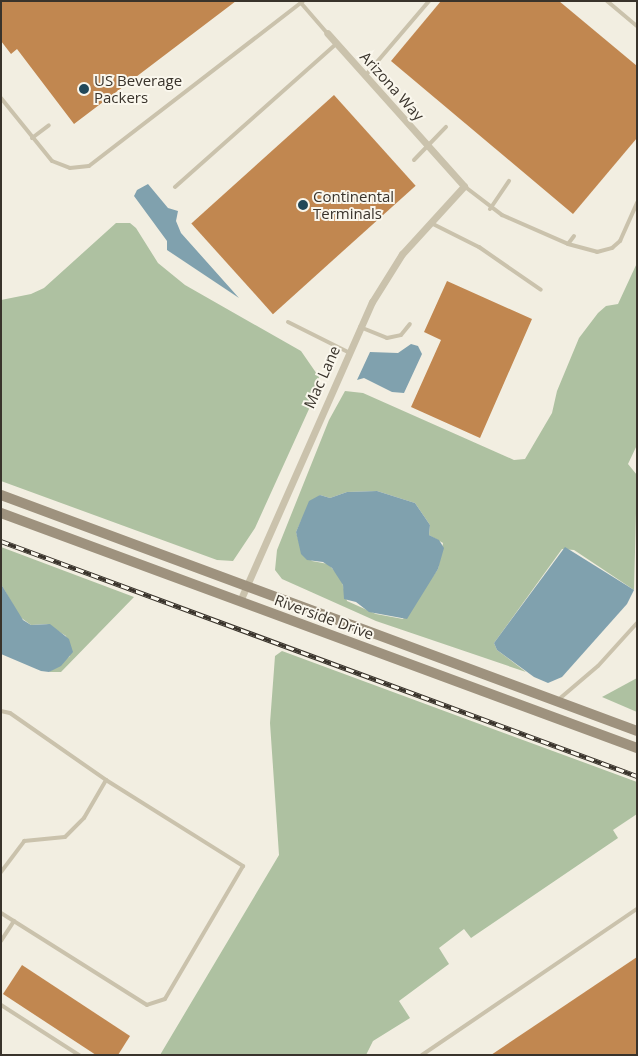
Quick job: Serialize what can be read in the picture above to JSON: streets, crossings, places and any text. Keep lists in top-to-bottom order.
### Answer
{
  "streets": {
    "main road": ["Riverside Drive"],
    "street": ["Arizona Way", "Mac Lane"]
  },
  "crossings": [
    ["Arizona Way", "Mac Lane"],
    ["Mac Lane", "Riverside Drive"]
  ],
  "places": ["US Beverage Packers", "Continental Terminals"]
}
